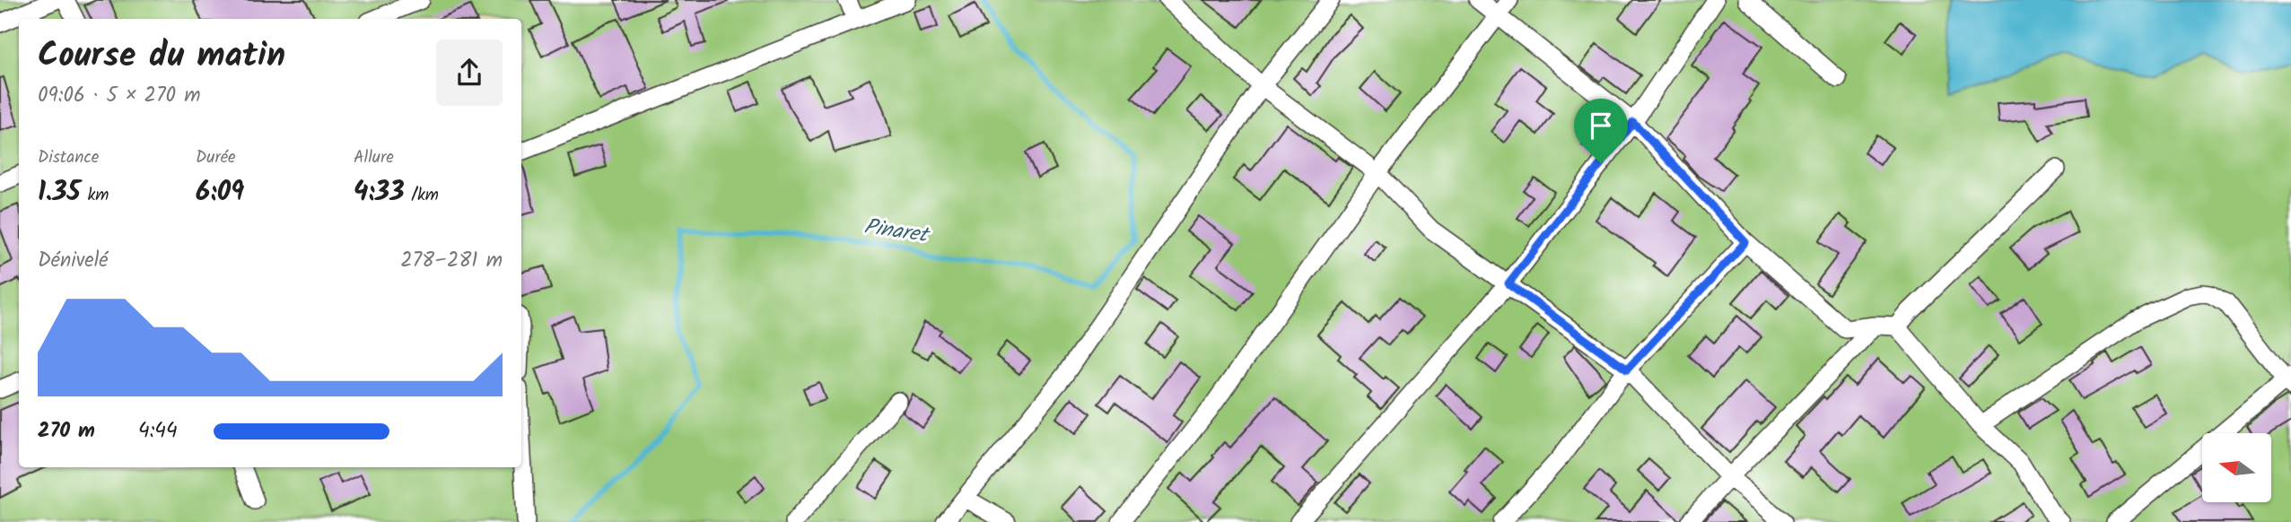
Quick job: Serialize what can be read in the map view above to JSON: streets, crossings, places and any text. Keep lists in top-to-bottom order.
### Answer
{
  "water": ["Pinaret"],
  "north": "left",
  "page": {
    "heading": ["Course du matin", "09:06 · 5 × 270 m"],
    "stats": [
      ["Distance", "1.35 km"],
      ["Durée", "6:09"],
      ["Allure", "4:33 /km"]
    ],
    "chart": ["Dénivelé", "278–281 m"],
    "list": [
      {
        "name": "270 m",
        "note": "4:44"
      }
    ]
  }
}
